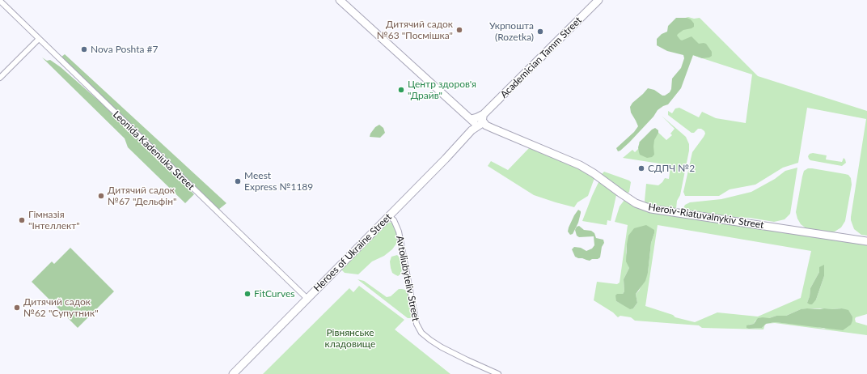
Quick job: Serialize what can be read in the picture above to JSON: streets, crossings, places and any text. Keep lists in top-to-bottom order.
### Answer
{
  "streets": {
    "main road": ["Academician Tamm Street", "Heroiv-Riatuvalnykiv Street", "Heroes of Ukraine Street"],
    "street": ["Leonida Kadeniuka Street", "Avtoliubyteliv Street"]
  },
  "crossings": [
    ["Academician Tamm Street", "Heroiv-Riatuvalnykiv Street"],
    ["Academician Tamm Street", "Heroes of Ukraine Street"],
    ["Leonida Kadeniuka Street", "Heroes of Ukraine Street"],
    ["Heroiv-Riatuvalnykiv Street", "Heroes of Ukraine Street"],
    ["Heroes of Ukraine Street", "Avtoliubyteliv Street"]
  ],
  "parks": ["Рівнянське кладовище"],
  "places": [
    "Дитячий садок №63 \"Посмішка\"",
    "Укрпошта (Rozetka)",
    "Nova Poshta #7",
    "Центр здоров'я \"Драйв\"",
    "СДПЧ №2",
    "Meest Express №1189",
    "Дитячий садок №67 \"Дельфін\"",
    "Гімназія \"Інтеллект\"",
    "FitCurves",
    "Дитячий садок №62 \"Супутник\""
  ]
}
